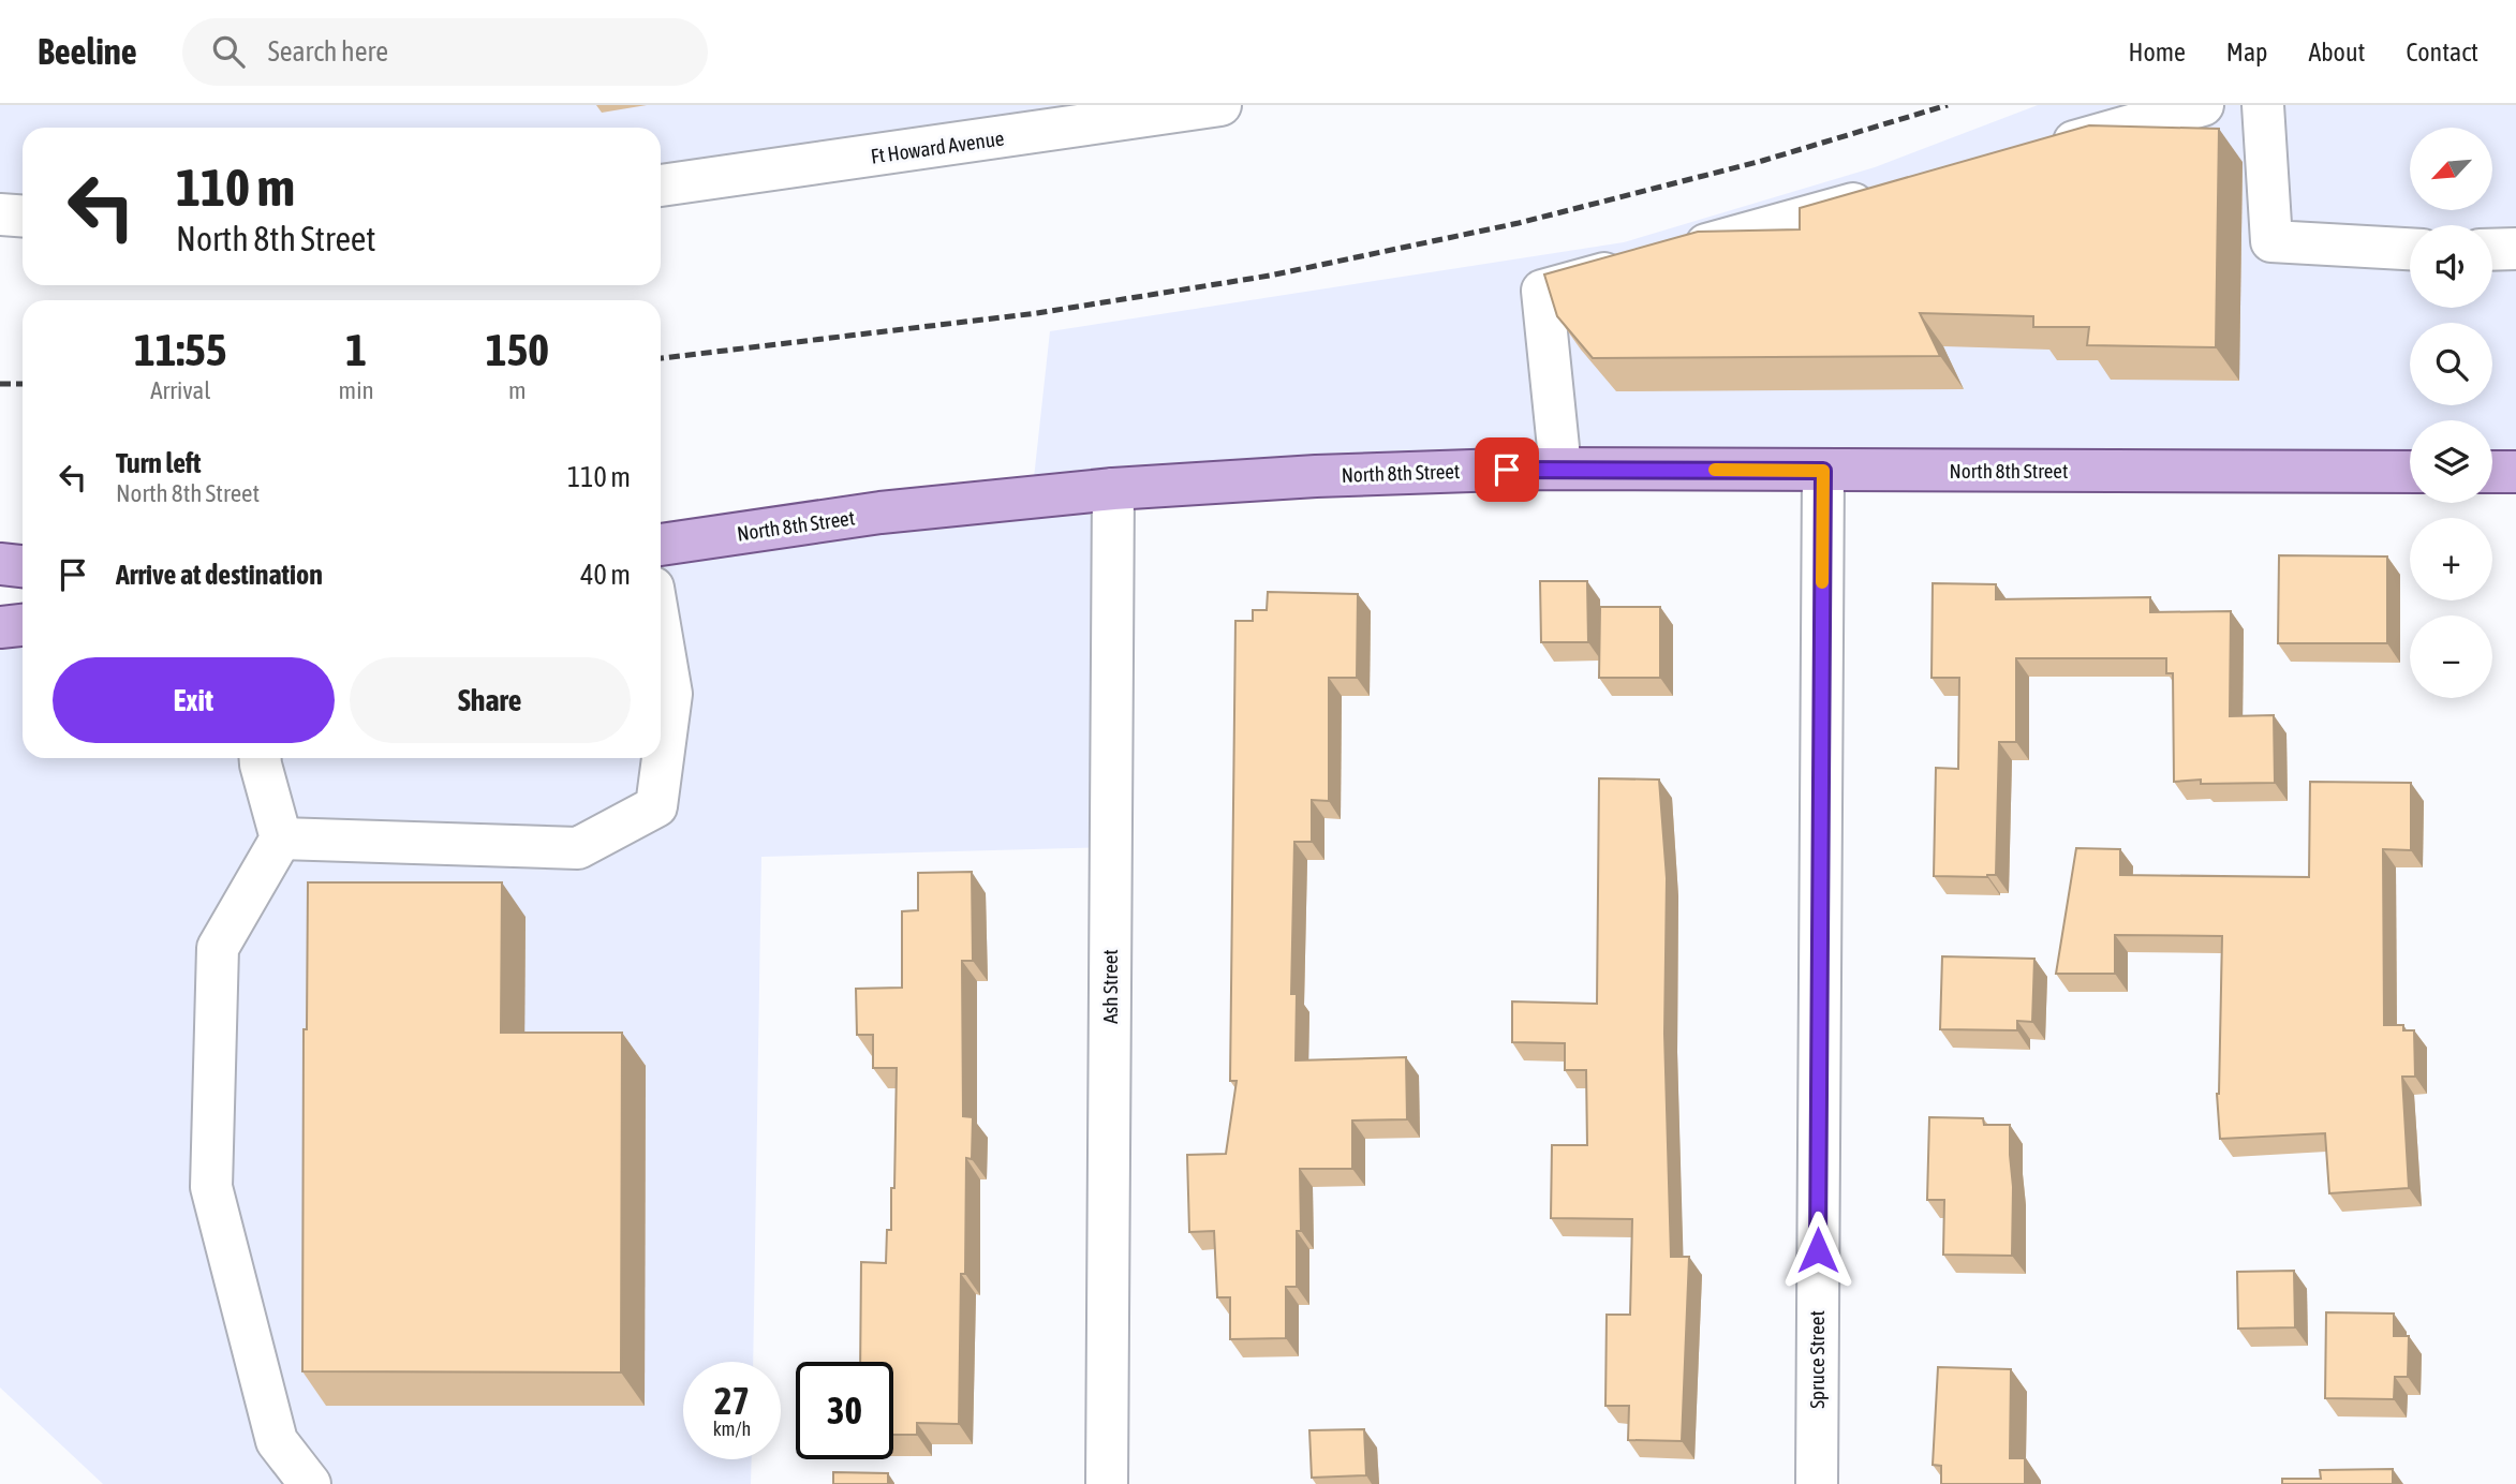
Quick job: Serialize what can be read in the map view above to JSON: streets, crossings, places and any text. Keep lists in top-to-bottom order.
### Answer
{
  "streets": {
    "main road": ["North 8th Street"],
    "street": ["Ft Howard Avenue", "Ash Street", "Spruce Street"]
  },
  "crossings": [
    ["North 8th Street", "Ash Street"],
    ["North 8th Street", "Spruce Street"]
  ],
  "north": "bottom left",
  "page": {
    "header": "Beeline",
    "search": "Search here",
    "nav": [
      "Home",
      "Map",
      "About",
      "Contact"
    ],
    "map_buttons": ["+", "−"],
    "turn": ["110 m", "North 8th Street"],
    "eta": [
      "11:55",
      "Arrival",
      "1",
      "min",
      "150",
      "m"
    ],
    "list": [
      {
        "name": "Turn left",
        "note": "North 8th Street",
        "value": "110 m"
      },
      {
        "name": "Arrive at destination",
        "value": "40 m"
      }
    ],
    "buttons": ["Exit", "Share"],
    "speed": "27 km/h",
    "limit": "30"
  }
}
